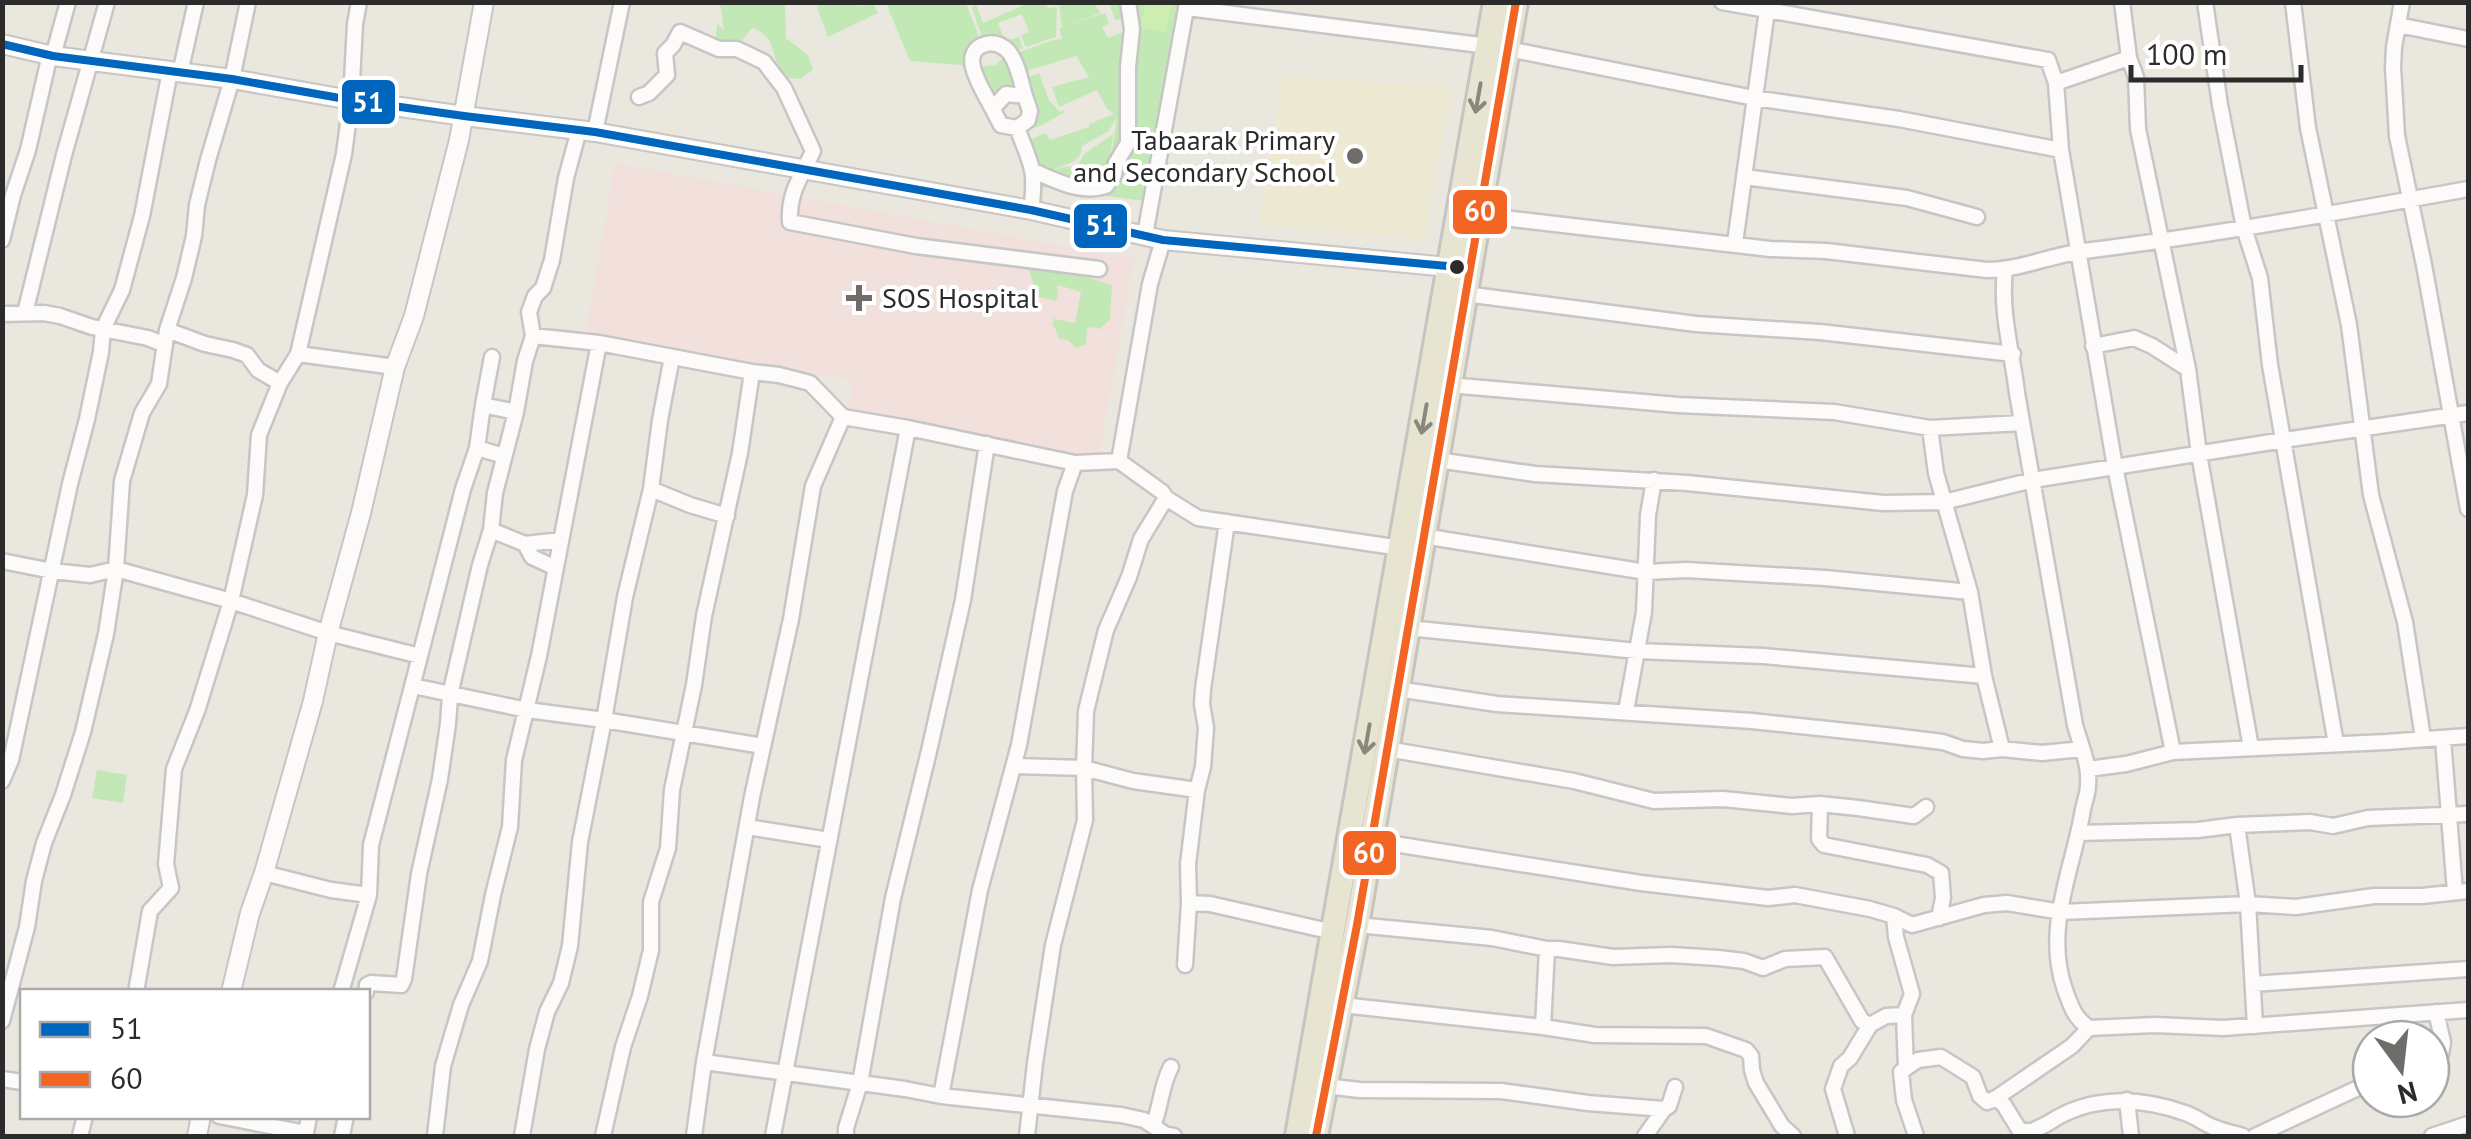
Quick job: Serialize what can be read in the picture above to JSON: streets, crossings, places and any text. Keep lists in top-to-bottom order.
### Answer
{
  "places": {
    "other": ["Tabaarak Primary and Secondary School"],
    "health": ["SOS Hospital"]
  },
  "lines": ["transit line 60", "transit line 51"],
  "legend": ["51", "60"],
  "scale_bar": "100 m",
  "north": "bottom"
}
